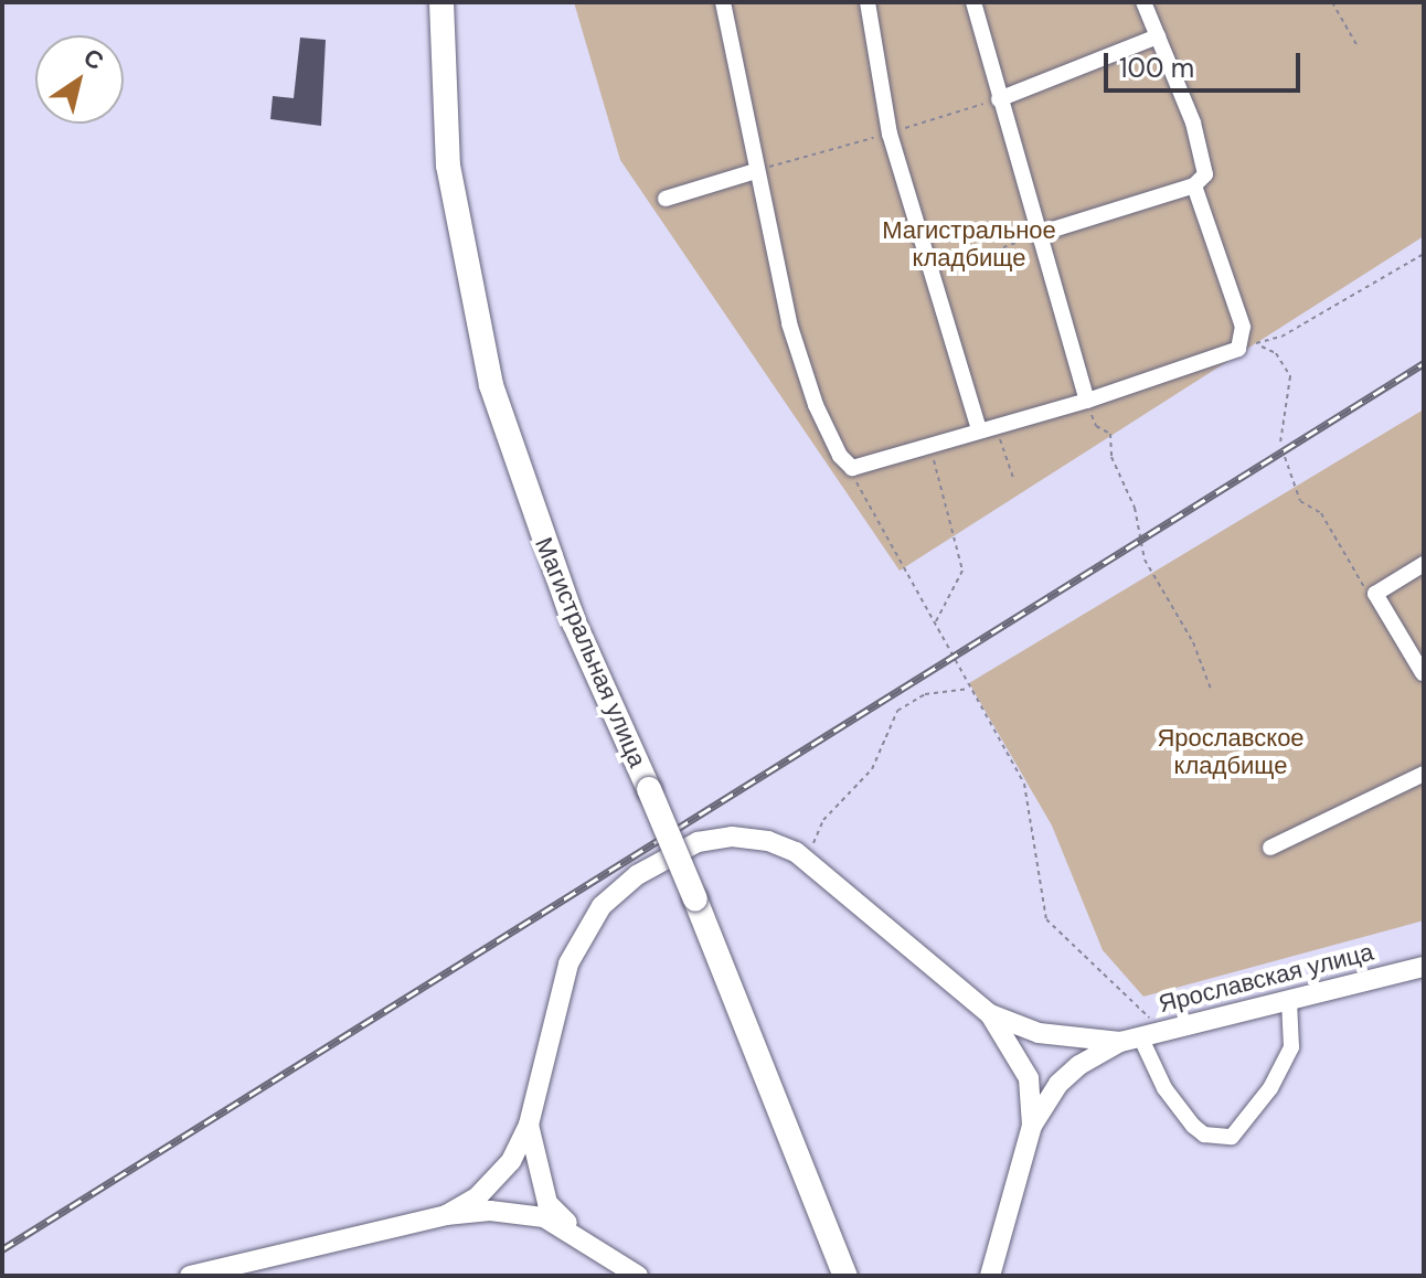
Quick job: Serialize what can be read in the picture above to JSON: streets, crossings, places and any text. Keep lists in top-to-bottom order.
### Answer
{
  "streets": {
    "highway": ["Магистральная улица"],
    "main road": ["Ярославская улица"]
  },
  "parks": ["Магистральное кладбище", "Ярославское кладбище"],
  "scale_bar": "100 m",
  "north": "top right"
}
